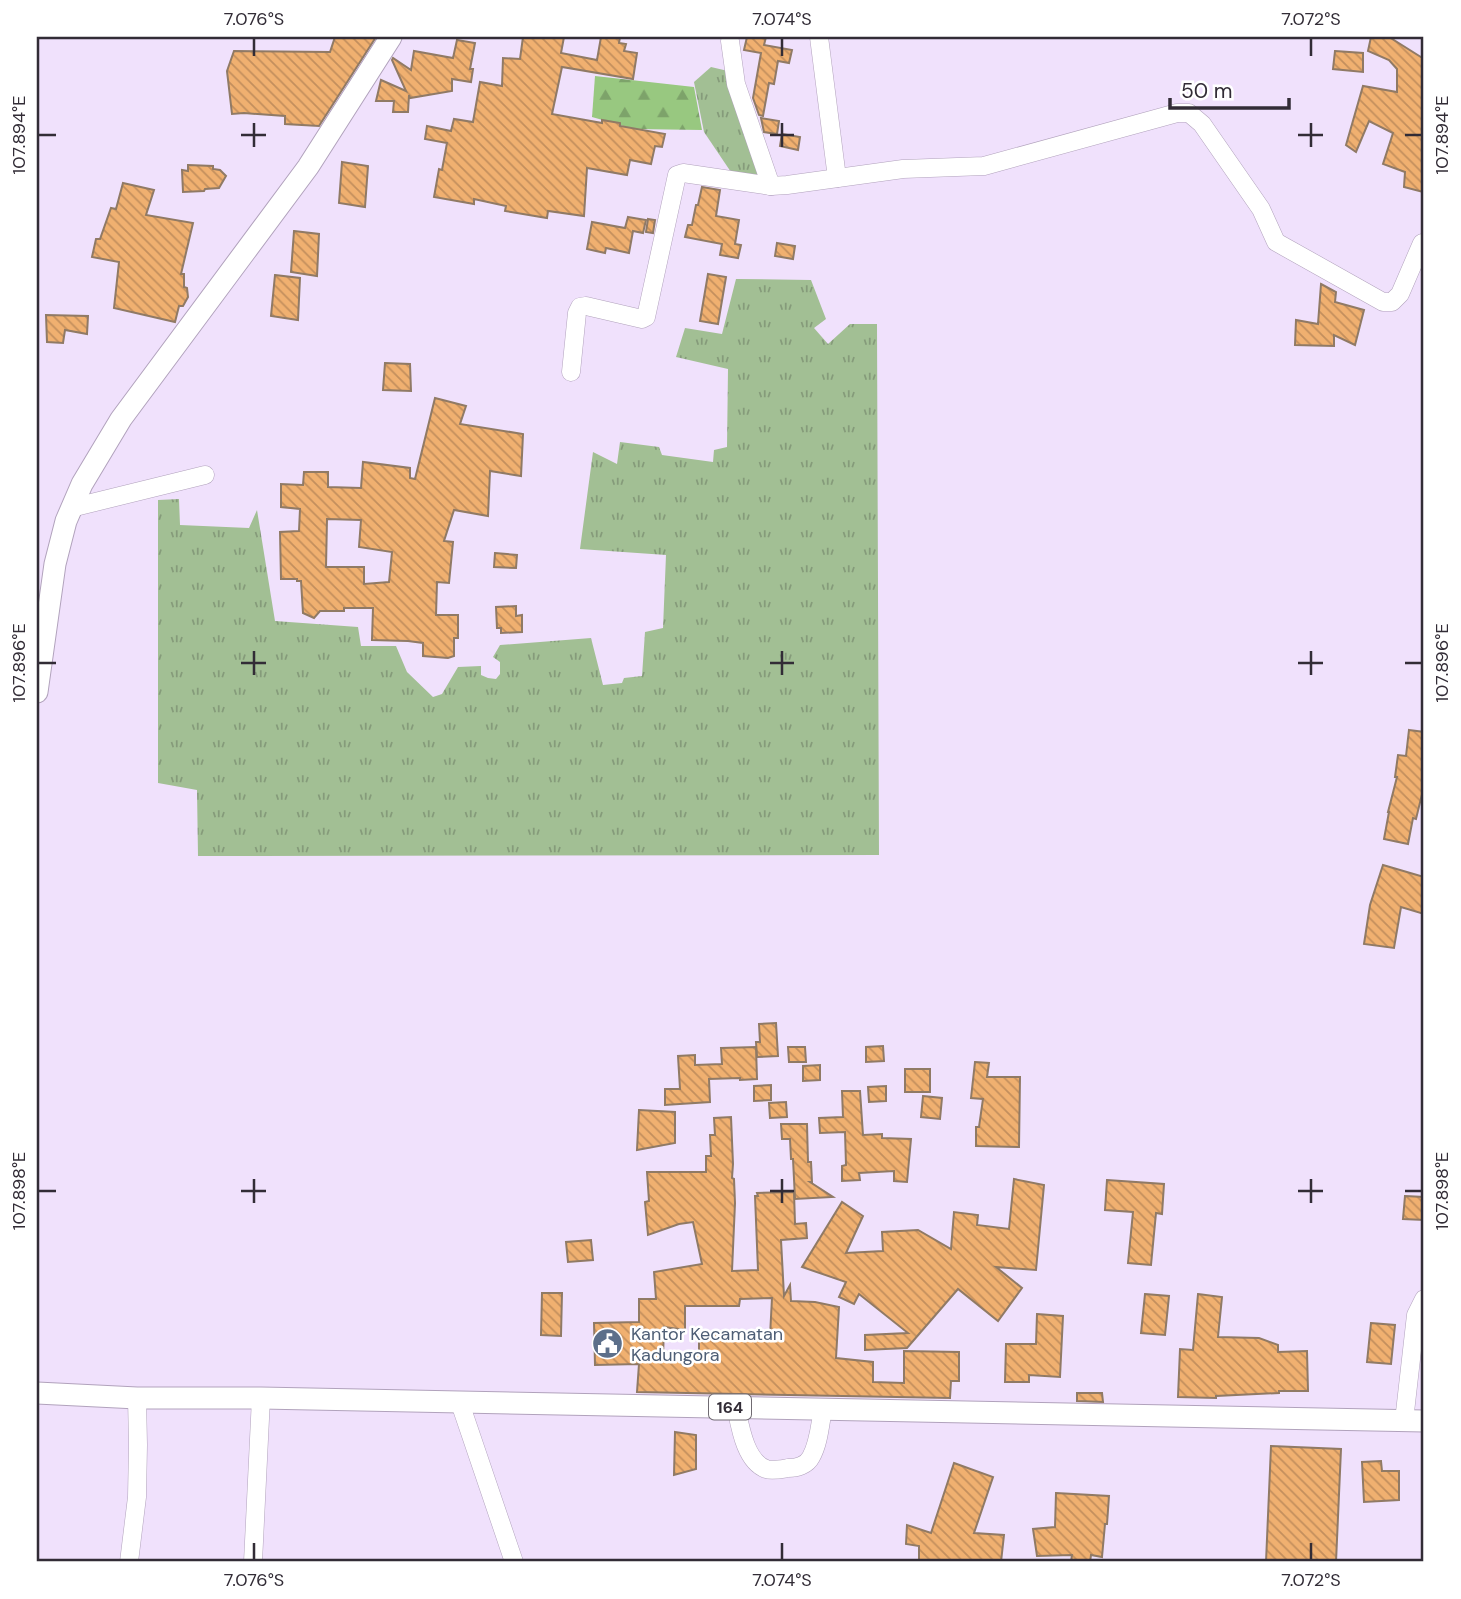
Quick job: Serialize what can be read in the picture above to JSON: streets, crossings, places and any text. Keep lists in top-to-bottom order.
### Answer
{
  "streets": {
    "main road": ["164"]
  },
  "places": {
    "public building": ["Kantor Kecamatan Kadungora"]
  },
  "scale_bar": "50 m",
  "coordinates": [
    "7.076°S",
    "7.074°S",
    "7.072°S",
    "107.894°E",
    "107.896°E",
    "107.898°E"
  ]
}
